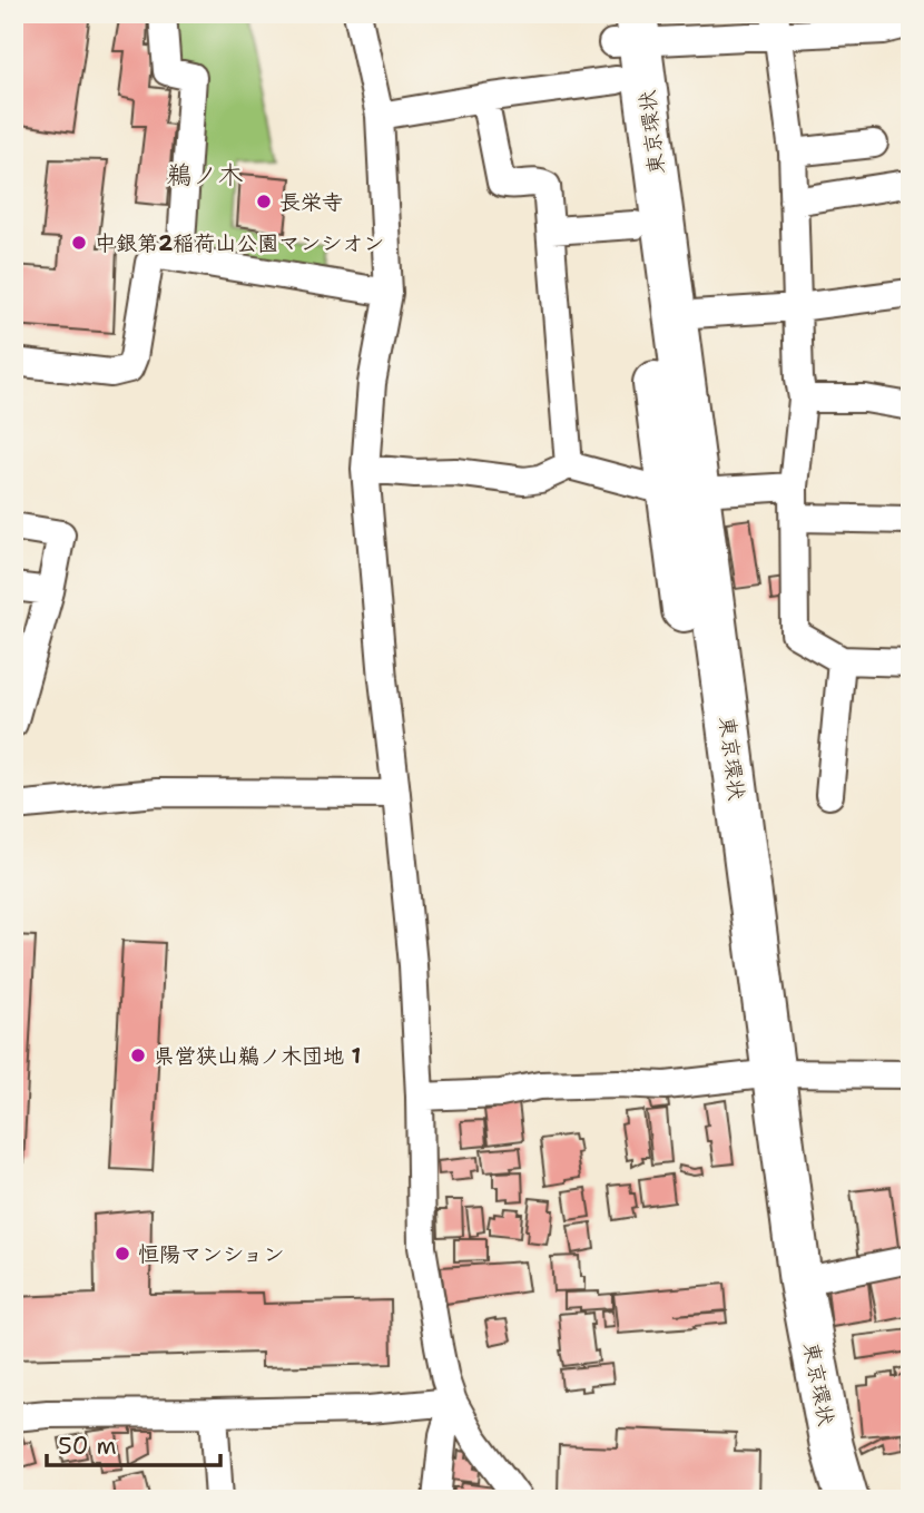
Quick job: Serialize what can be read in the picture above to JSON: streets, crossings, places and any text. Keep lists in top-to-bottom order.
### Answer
{
  "streets": {
    "highway": ["東京環状"]
  },
  "districts": ["鵜ノ木"],
  "places": [
    "長栄寺",
    "中銀第2稲荷山公園マンシオン",
    "県営狭山鵜ノ木団地 1",
    "恒陽マンション"
  ],
  "scale_bar": "50 m"
}
